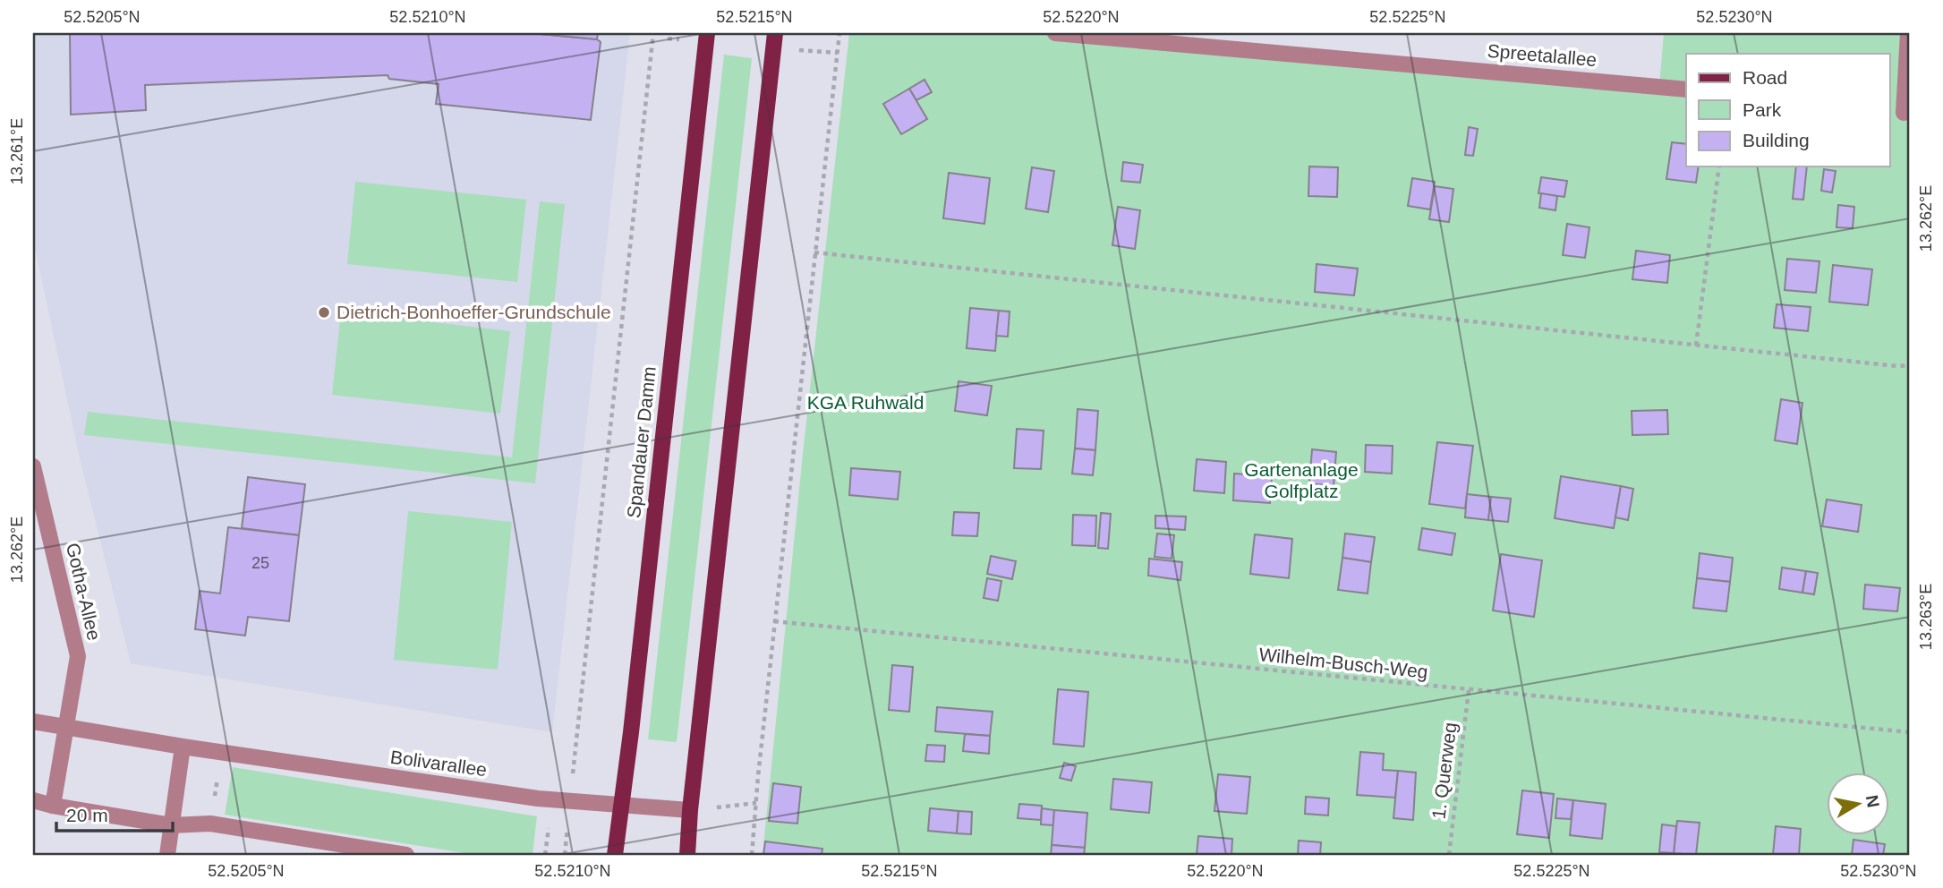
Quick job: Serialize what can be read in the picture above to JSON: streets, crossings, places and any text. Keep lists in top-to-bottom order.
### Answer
{
  "streets": {
    "main road": ["Spandauer Damm"],
    "street": ["Spreetalallee", "Gotha-Allee", "Bolivarallee"],
    "path": ["Wilhelm-Busch-Weg", "1. Querweg"]
  },
  "crossings": [
    ["Spandauer Damm", "Bolivarallee"],
    ["Gotha-Allee", "Bolivarallee"],
    ["Wilhelm-Busch-Weg", "1. Querweg"]
  ],
  "parks": ["KGA Ruhwald", "Gartenanlage Golfplatz"],
  "places": ["Dietrich-Bonhoeffer-Grundschule"],
  "house_numbers": ["25"],
  "legend": ["Road", "Park", "Building"],
  "scale_bar": "20 m",
  "north": "right",
  "coordinates": [
    "52.5205°N",
    "52.5210°N",
    "52.5215°N",
    "52.5220°N",
    "52.5225°N",
    "52.5230°N",
    "13.261°E",
    "13.262°E",
    "13.263°E"
  ]
}
